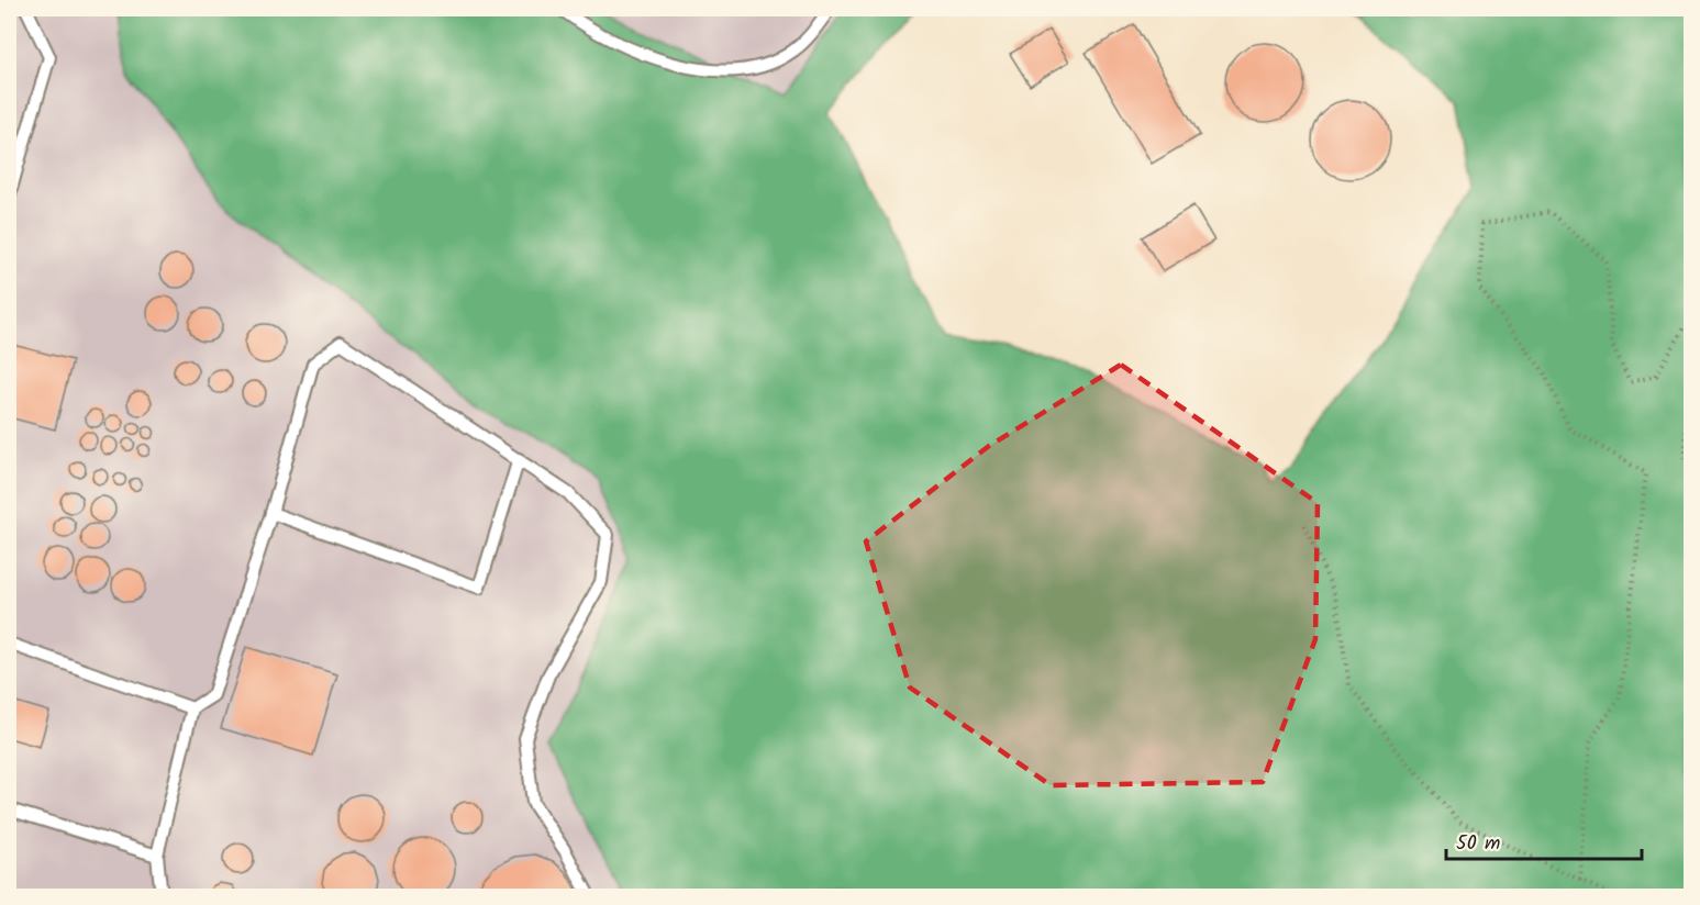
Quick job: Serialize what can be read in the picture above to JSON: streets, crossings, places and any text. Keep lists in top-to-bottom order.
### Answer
{
  "scale_bar": "50 m"
}
